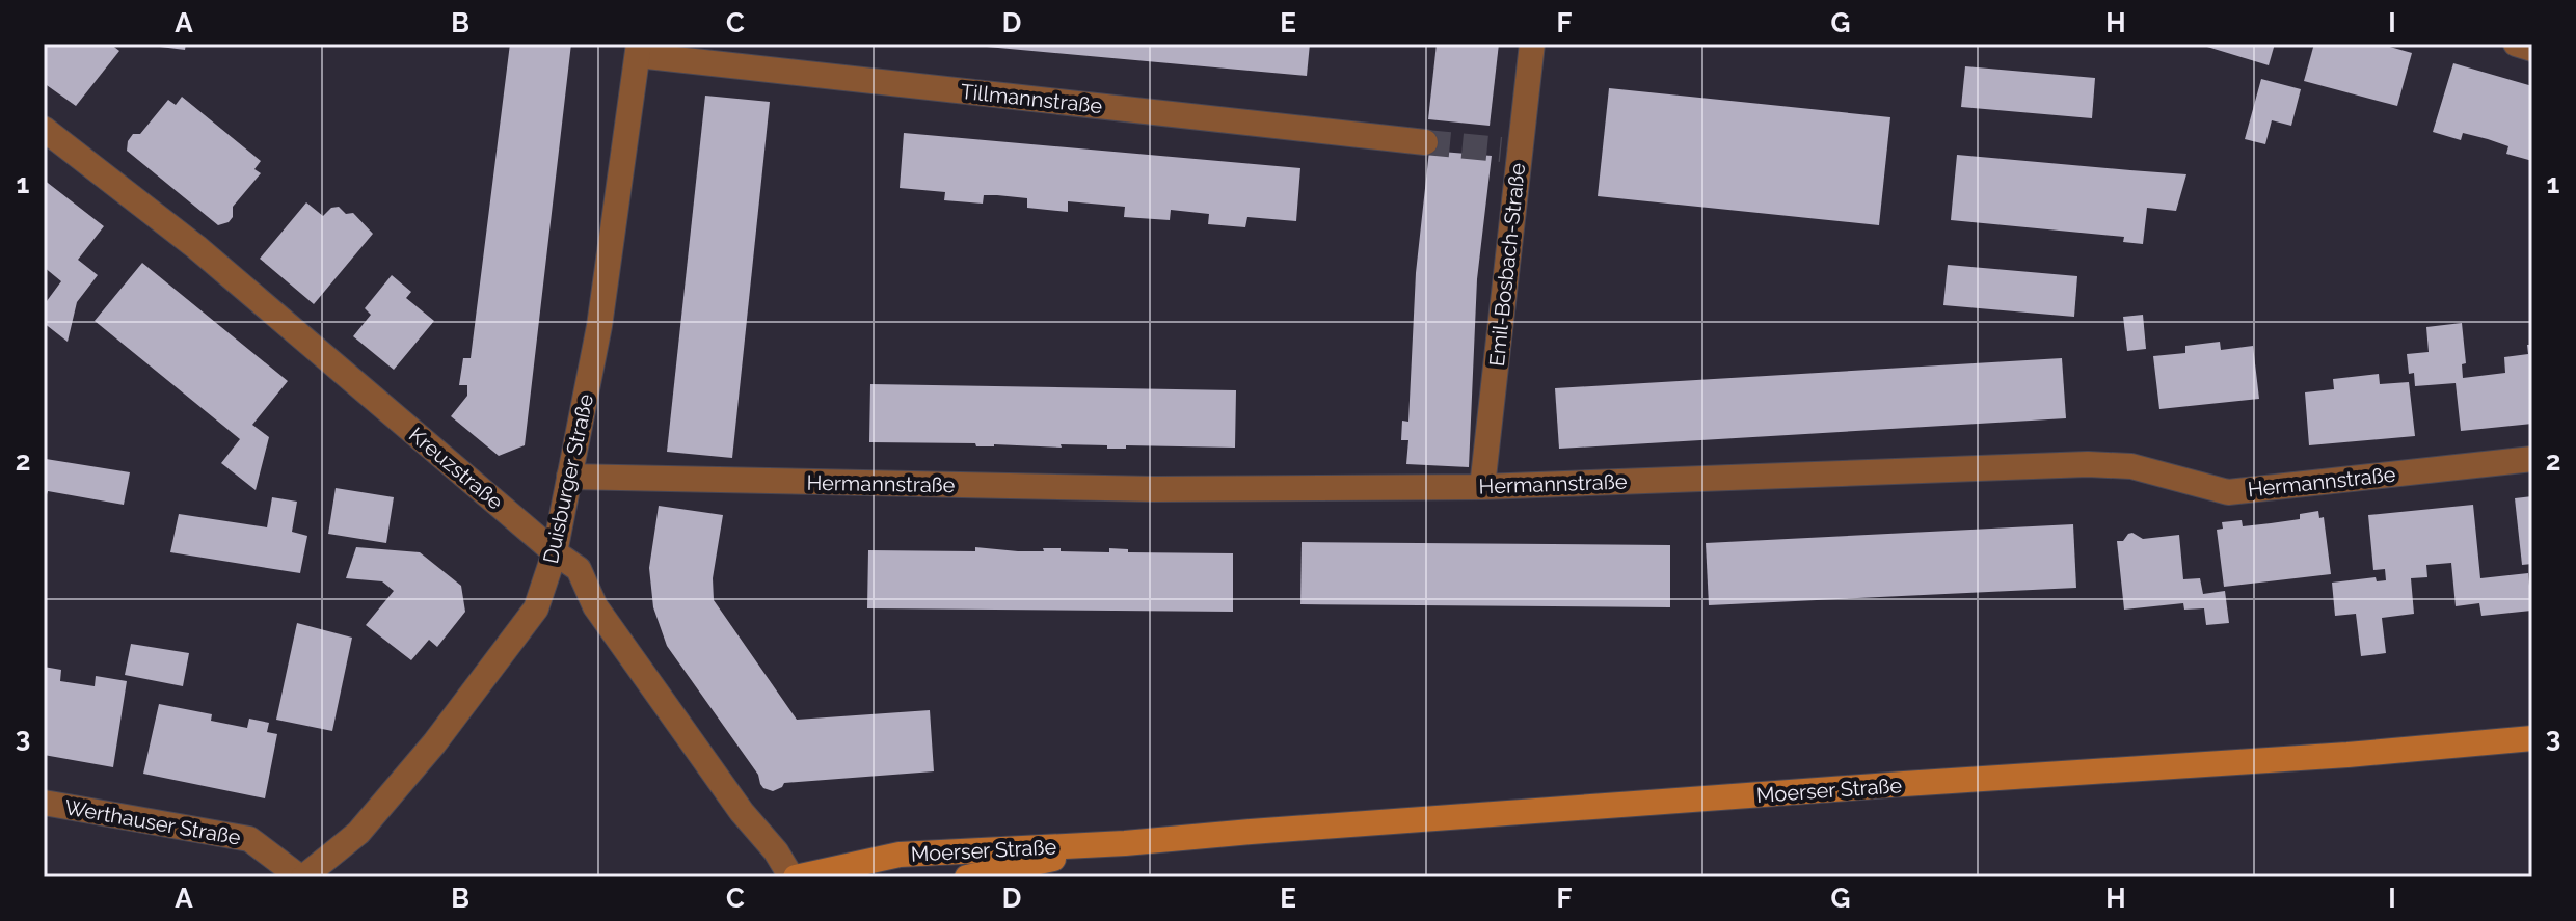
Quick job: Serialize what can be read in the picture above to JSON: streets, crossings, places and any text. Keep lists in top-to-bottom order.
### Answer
{
  "streets": {
    "main road": ["Moerser Straße"],
    "street": [
      "Tillmannstraße",
      "Emil-Bosbach-Straße",
      "Kreuzstraße",
      "Duisburger Straße",
      "Hermannstraße",
      "Werthauser Straße"
    ]
  },
  "crossings": [
    ["Tillmannstraße", "Duisburger Straße"],
    ["Emil-Bosbach-Straße", "Hermannstraße"],
    ["Kreuzstraße", "Duisburger Straße"],
    ["Kreuzstraße", "Moerser Straße"],
    ["Duisburger Straße", "Hermannstraße"],
    ["Duisburger Straße", "Werthauser Straße"]
  ],
  "grid": {
    "columns": [
      "A",
      "B",
      "C",
      "D",
      "E",
      "F",
      "G",
      "H",
      "I"
    ],
    "rows": ["1", "2", "3"]
  }
}
